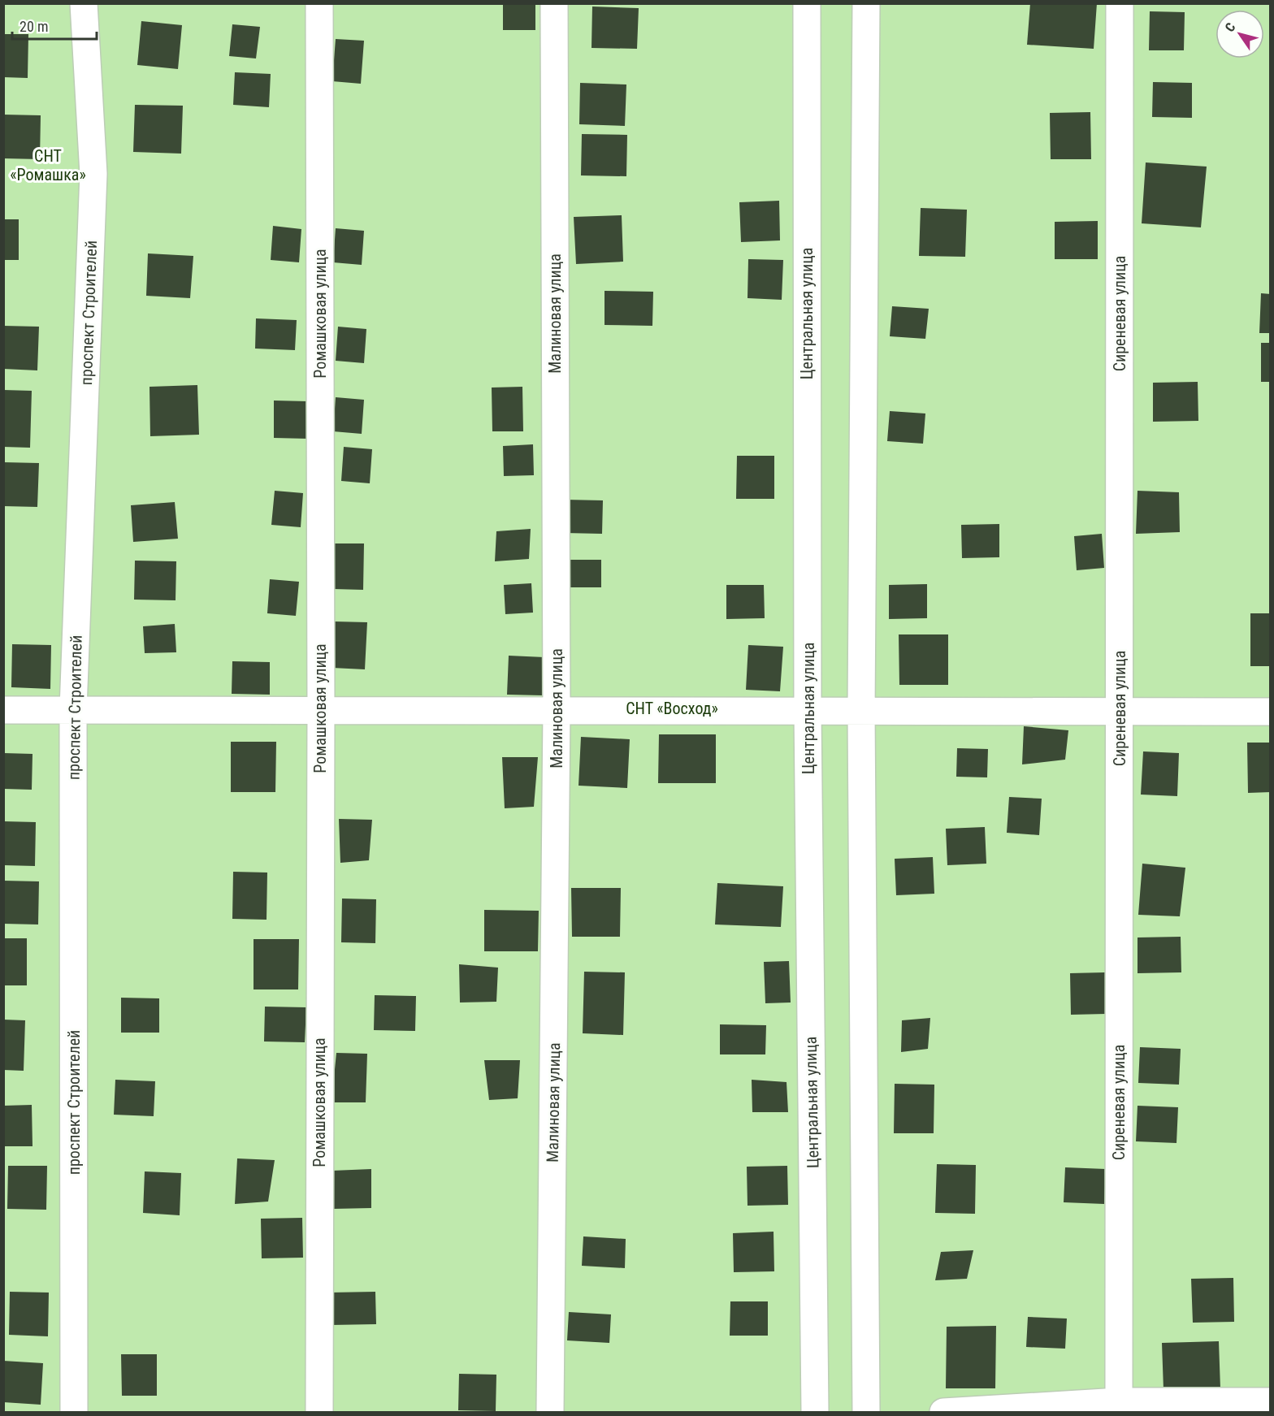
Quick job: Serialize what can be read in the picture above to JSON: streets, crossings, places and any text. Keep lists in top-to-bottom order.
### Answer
{
  "streets": {
    "street": [
      "проспект Строителей",
      "Ромашковая улица",
      "Малиновая улица",
      "Центральная улица",
      "Сиреневая улица"
    ]
  },
  "parks": ["СНТ «Ромашка»", "СНТ «Восход»"],
  "scale_bar": "20 m",
  "north": "top left"
}
